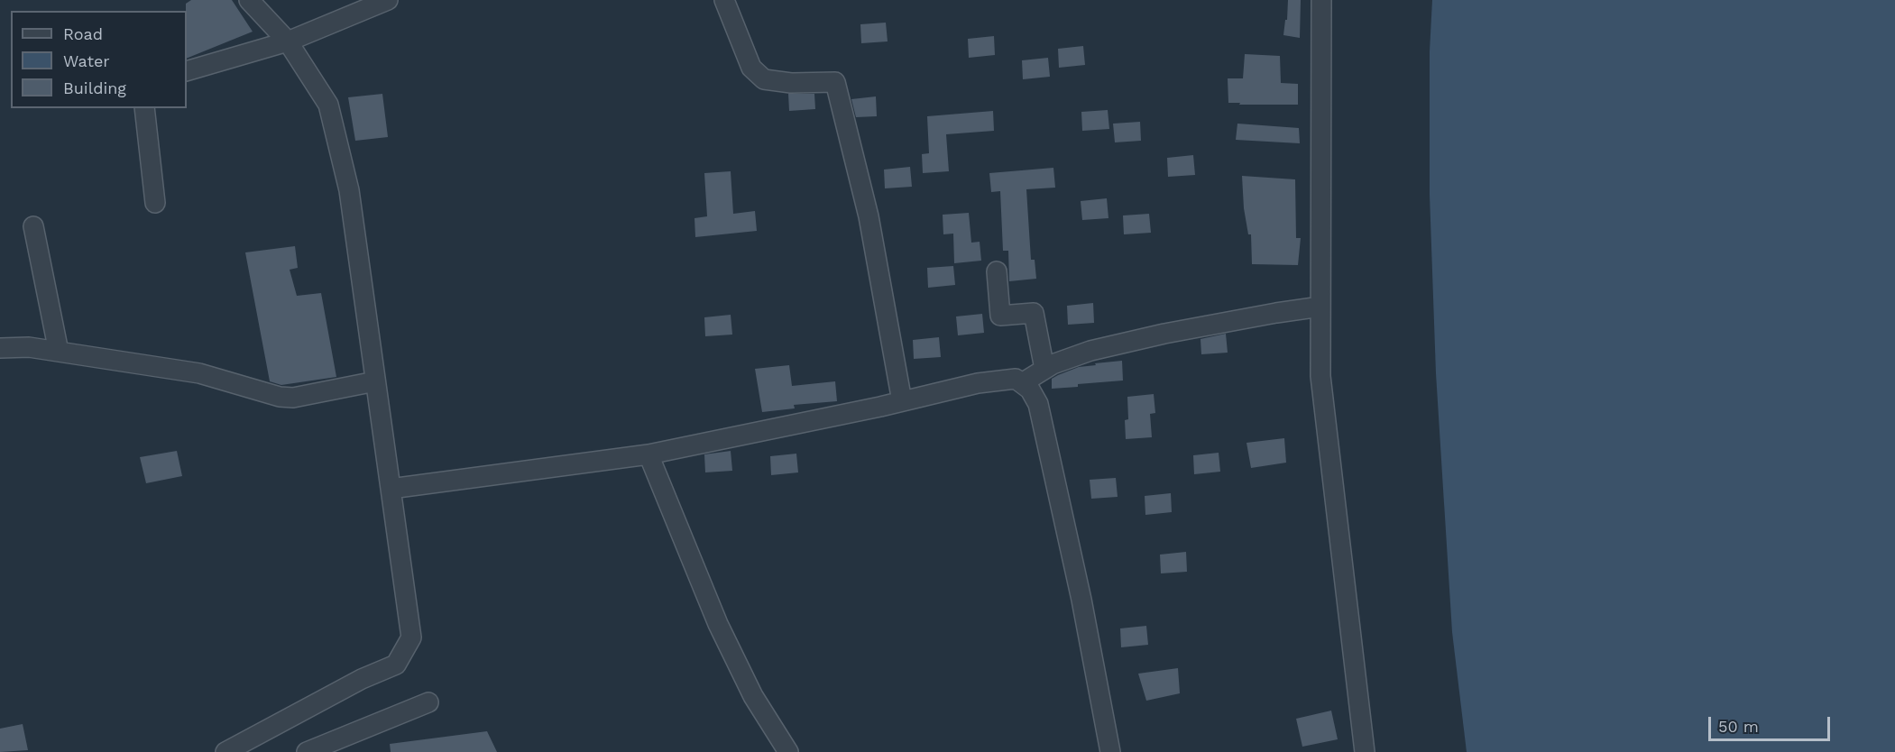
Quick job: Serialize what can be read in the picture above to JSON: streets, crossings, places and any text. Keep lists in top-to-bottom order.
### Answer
{
  "legend": ["Road", "Water", "Building"],
  "scale_bar": "50 m"
}
